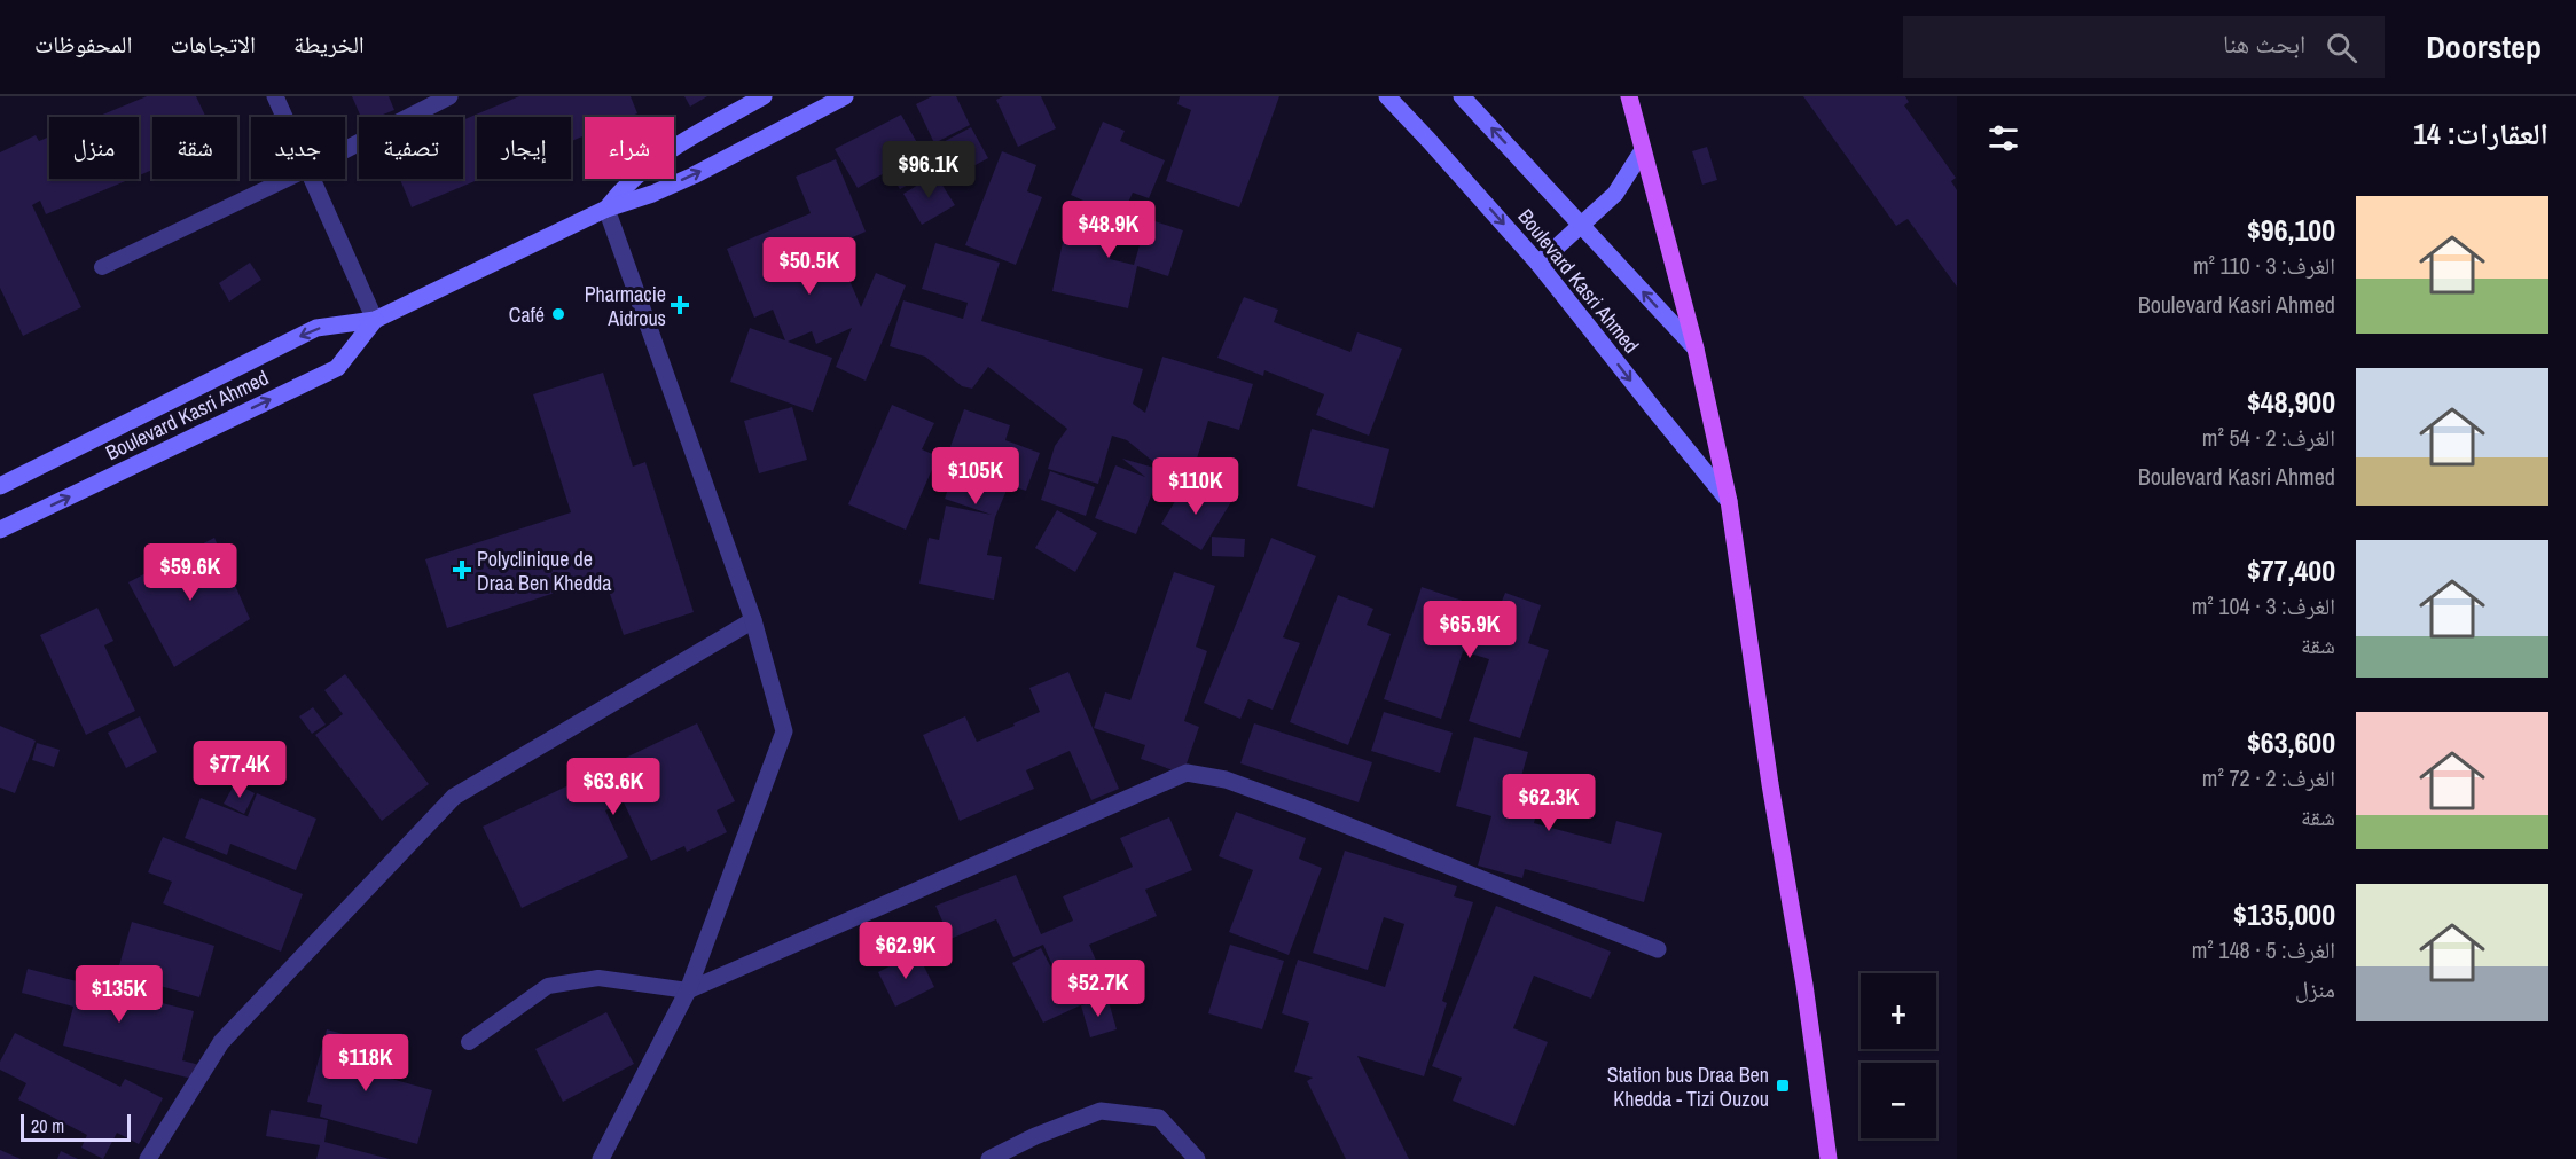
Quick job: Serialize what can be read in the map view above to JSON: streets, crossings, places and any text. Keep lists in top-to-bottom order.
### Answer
{
  "streets": {
    "main road": ["Boulevard Kasri Ahmed"]
  },
  "places": {
    "health": ["Pharmacie Aidrous", "Polyclinique de Draa Ben Khedda"],
    "other": ["Café"],
    "transit": ["Station bus Draa Ben Khedda - Tizi Ouzou"]
  },
  "scale_bar": "20 m",
  "page": {
    "header": "Doorstep",
    "search": "ابحث هنا",
    "nav": ["الخريطة", "الاتجاهات", "المحفوظات"],
    "heading": "العقارات: 14",
    "chip": [
      "شراء",
      "إيجار",
      "تصفية",
      "جديد",
      "شقة",
      "منزل"
    ],
    "price": [
      "$96.1K",
      "$48.9K",
      "$50.5K",
      "$105K",
      "$110K",
      "$59.6K",
      "$65.9K",
      "$77.4K",
      "$63.6K",
      "$62.3K",
      "$62.9K",
      "$52.7K",
      "$135K",
      "$118K"
    ],
    "list": [
      {
        "name": "$96,100",
        "note": "الغرف: 3 · 110 m² · Boulevard Kasri Ahmed"
      },
      {
        "name": "$48,900",
        "note": "الغرف: 2 · 54 m² · Boulevard Kasri Ahmed"
      },
      {
        "name": "$77,400",
        "note": "الغرف: 3 · 104 m² · شقة"
      },
      {
        "name": "$63,600",
        "note": "الغرف: 2 · 72 m² · شقة"
      },
      {
        "name": "$135,000",
        "note": "الغرف: 5 · 148 m² · منزل"
      }
    ],
    "map_buttons": ["+", "−"],
    "scale": "20 m"
  }
}
